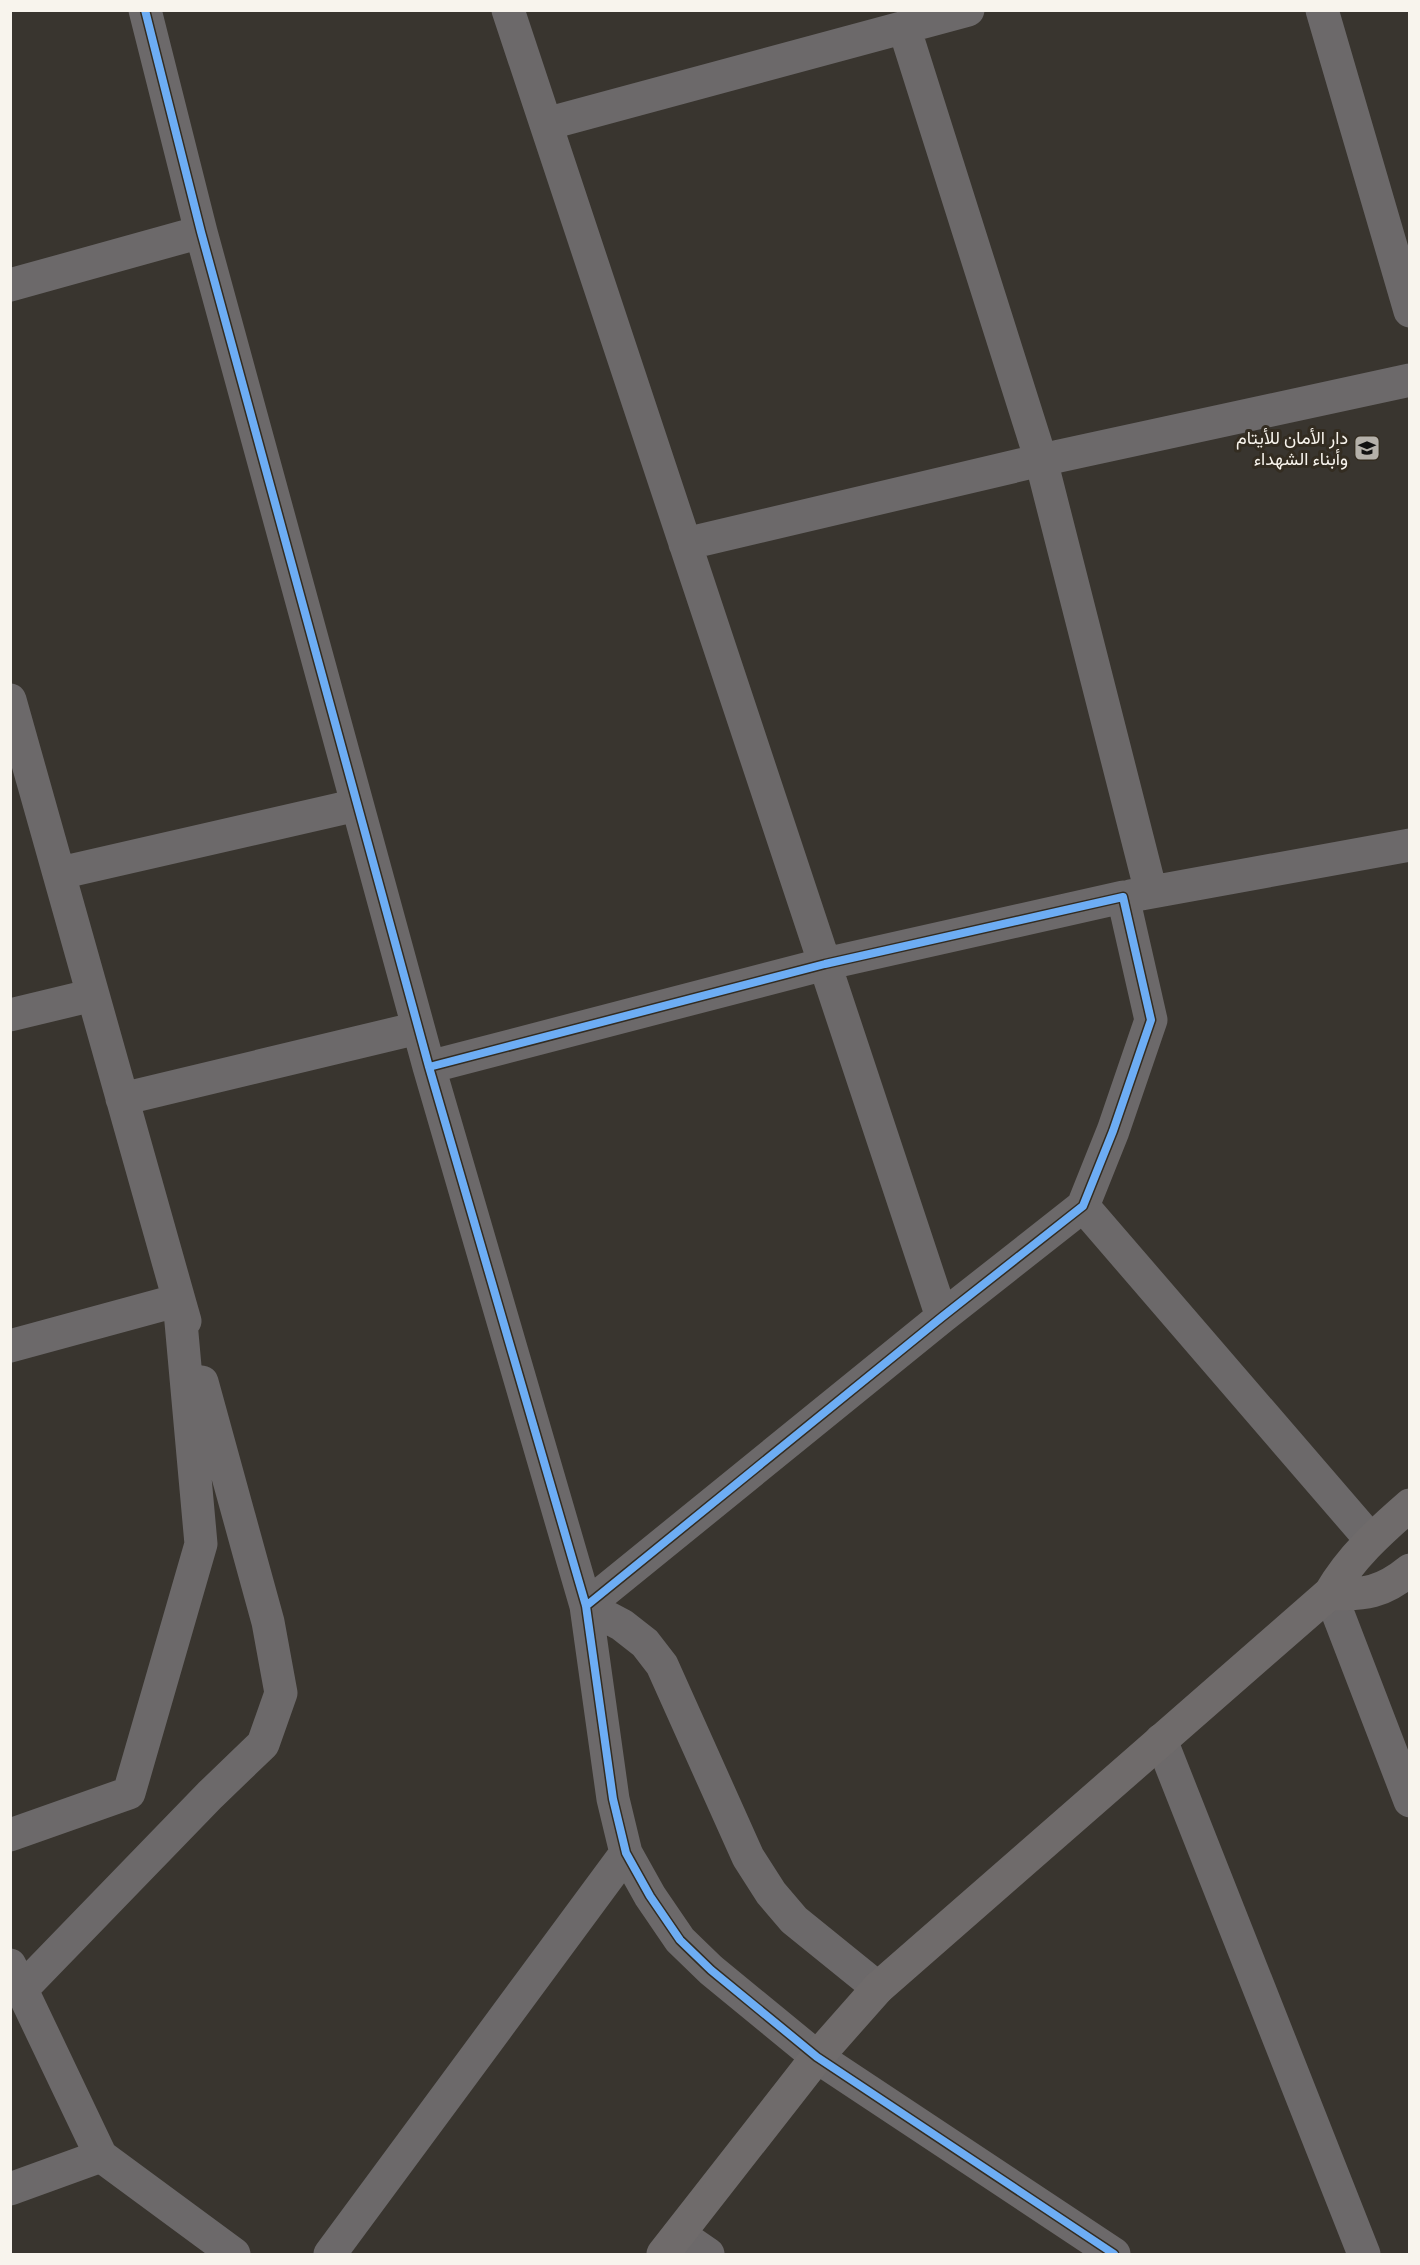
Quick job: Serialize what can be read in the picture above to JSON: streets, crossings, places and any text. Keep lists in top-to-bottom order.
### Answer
{
  "places": {
    "school or university": ["دار الأمان للأيتام وأبناء الشهداء"]
  }
}
